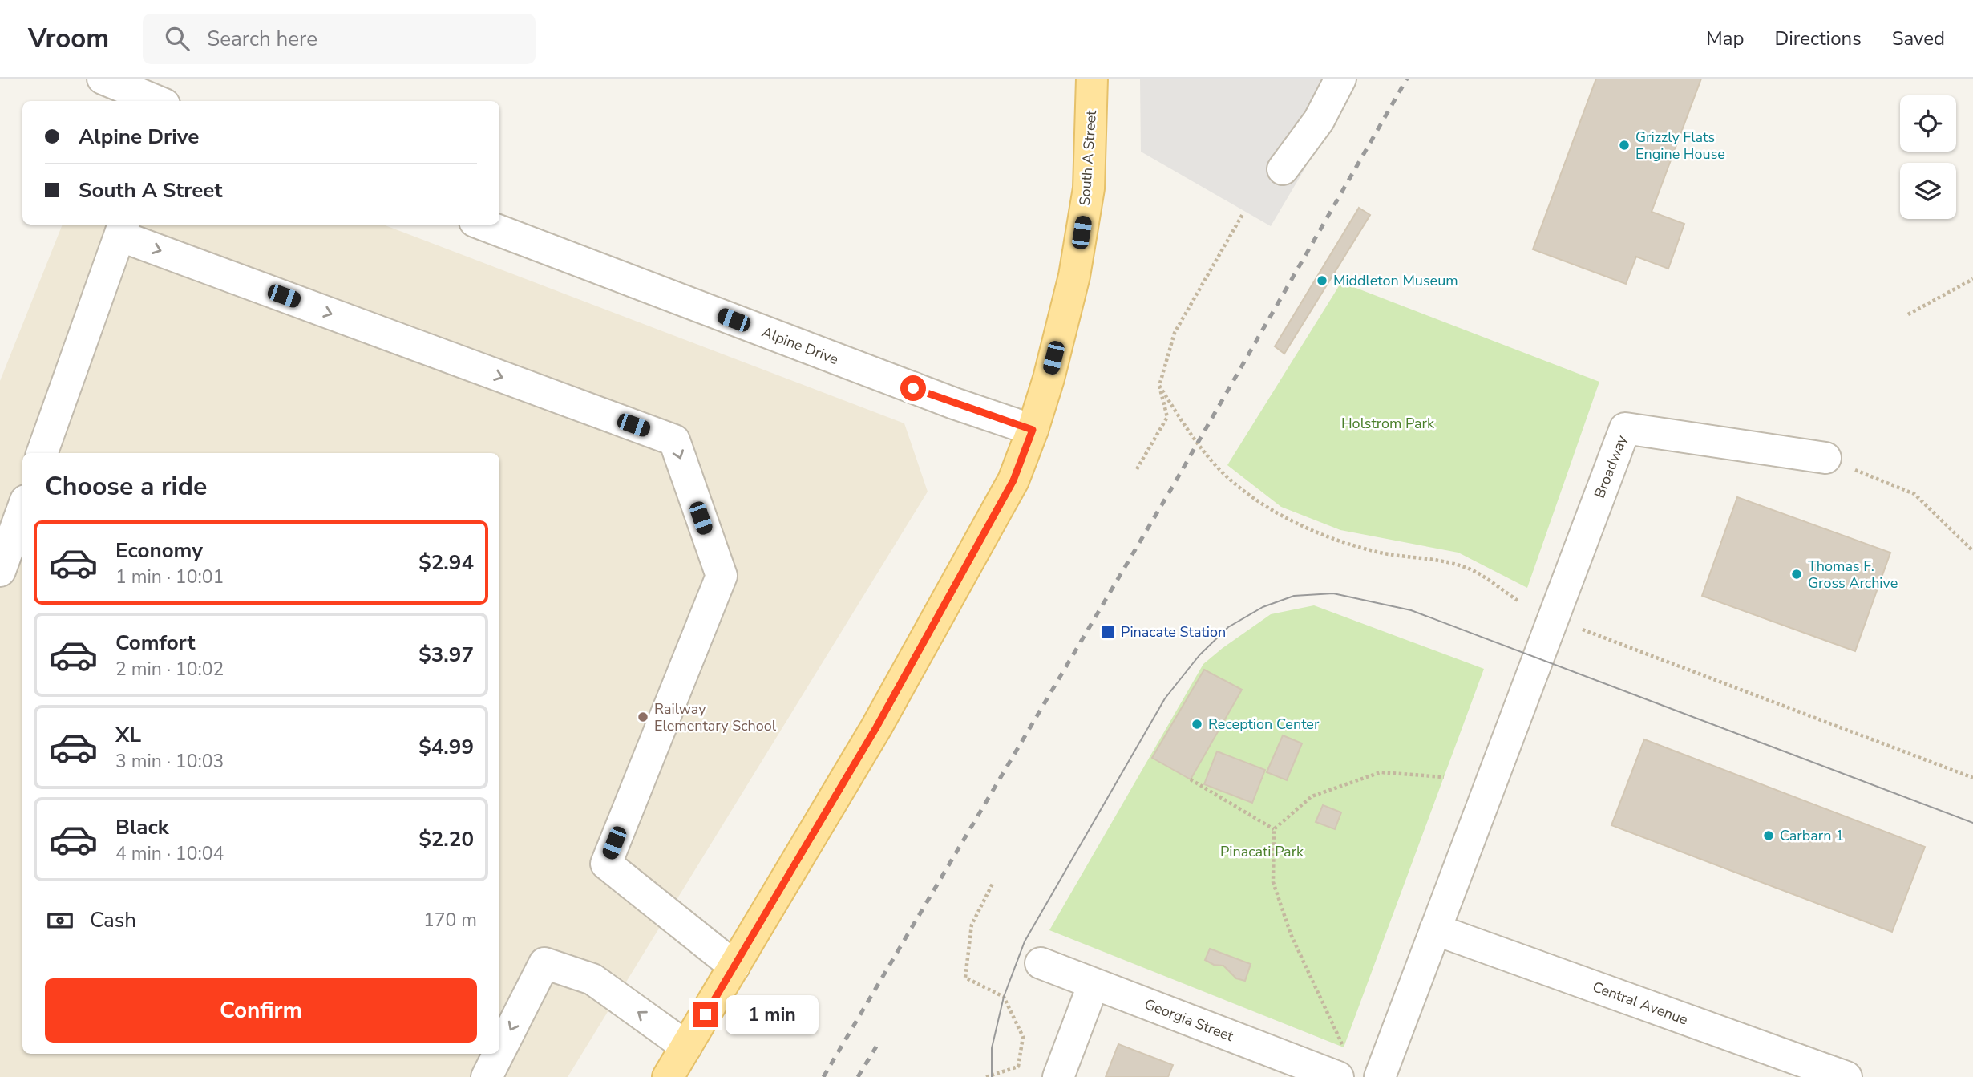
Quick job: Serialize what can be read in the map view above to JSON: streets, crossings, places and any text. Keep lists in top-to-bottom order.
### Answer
{
  "streets": {
    "main road": ["South A Street"],
    "street": [
      "Alpine Drive",
      "Broadway",
      "Central Avenue",
      "Georgia Street"
    ]
  },
  "crossings": [
    ["South A Street", "Alpine Drive"],
    ["Broadway", "Central Avenue"]
  ],
  "parks": ["Holstrom Park", "Pinacati Park"],
  "places": {
    "other": [
      "Grizzly Flats Engine House",
      "Middleton Museum",
      "Thomas F. Gross Archive",
      "Railway Elementary School",
      "Reception Center",
      "Carbarn 1"
    ],
    "transit": ["Pinacate Station"]
  },
  "page": {
    "header": "Vroom",
    "search": "Search here",
    "nav": ["Map", "Directions", "Saved"],
    "banner": ["Alpine Drive", "South A Street"],
    "heading": "Choose a ride",
    "list": [
      {
        "name": "Economy",
        "note": "1 min · 10:01",
        "value": "$2.94"
      },
      {
        "name": "Comfort",
        "note": "2 min · 10:02",
        "value": "$3.97"
      },
      {
        "name": "XL",
        "note": "3 min · 10:03",
        "value": "$4.99"
      },
      {
        "name": "Black",
        "note": "4 min · 10:04",
        "value": "$2.20"
      }
    ],
    "pay": ["Cash", "170 m"],
    "buttons": "Confirm",
    "bubble": "1 min"
  }
}
